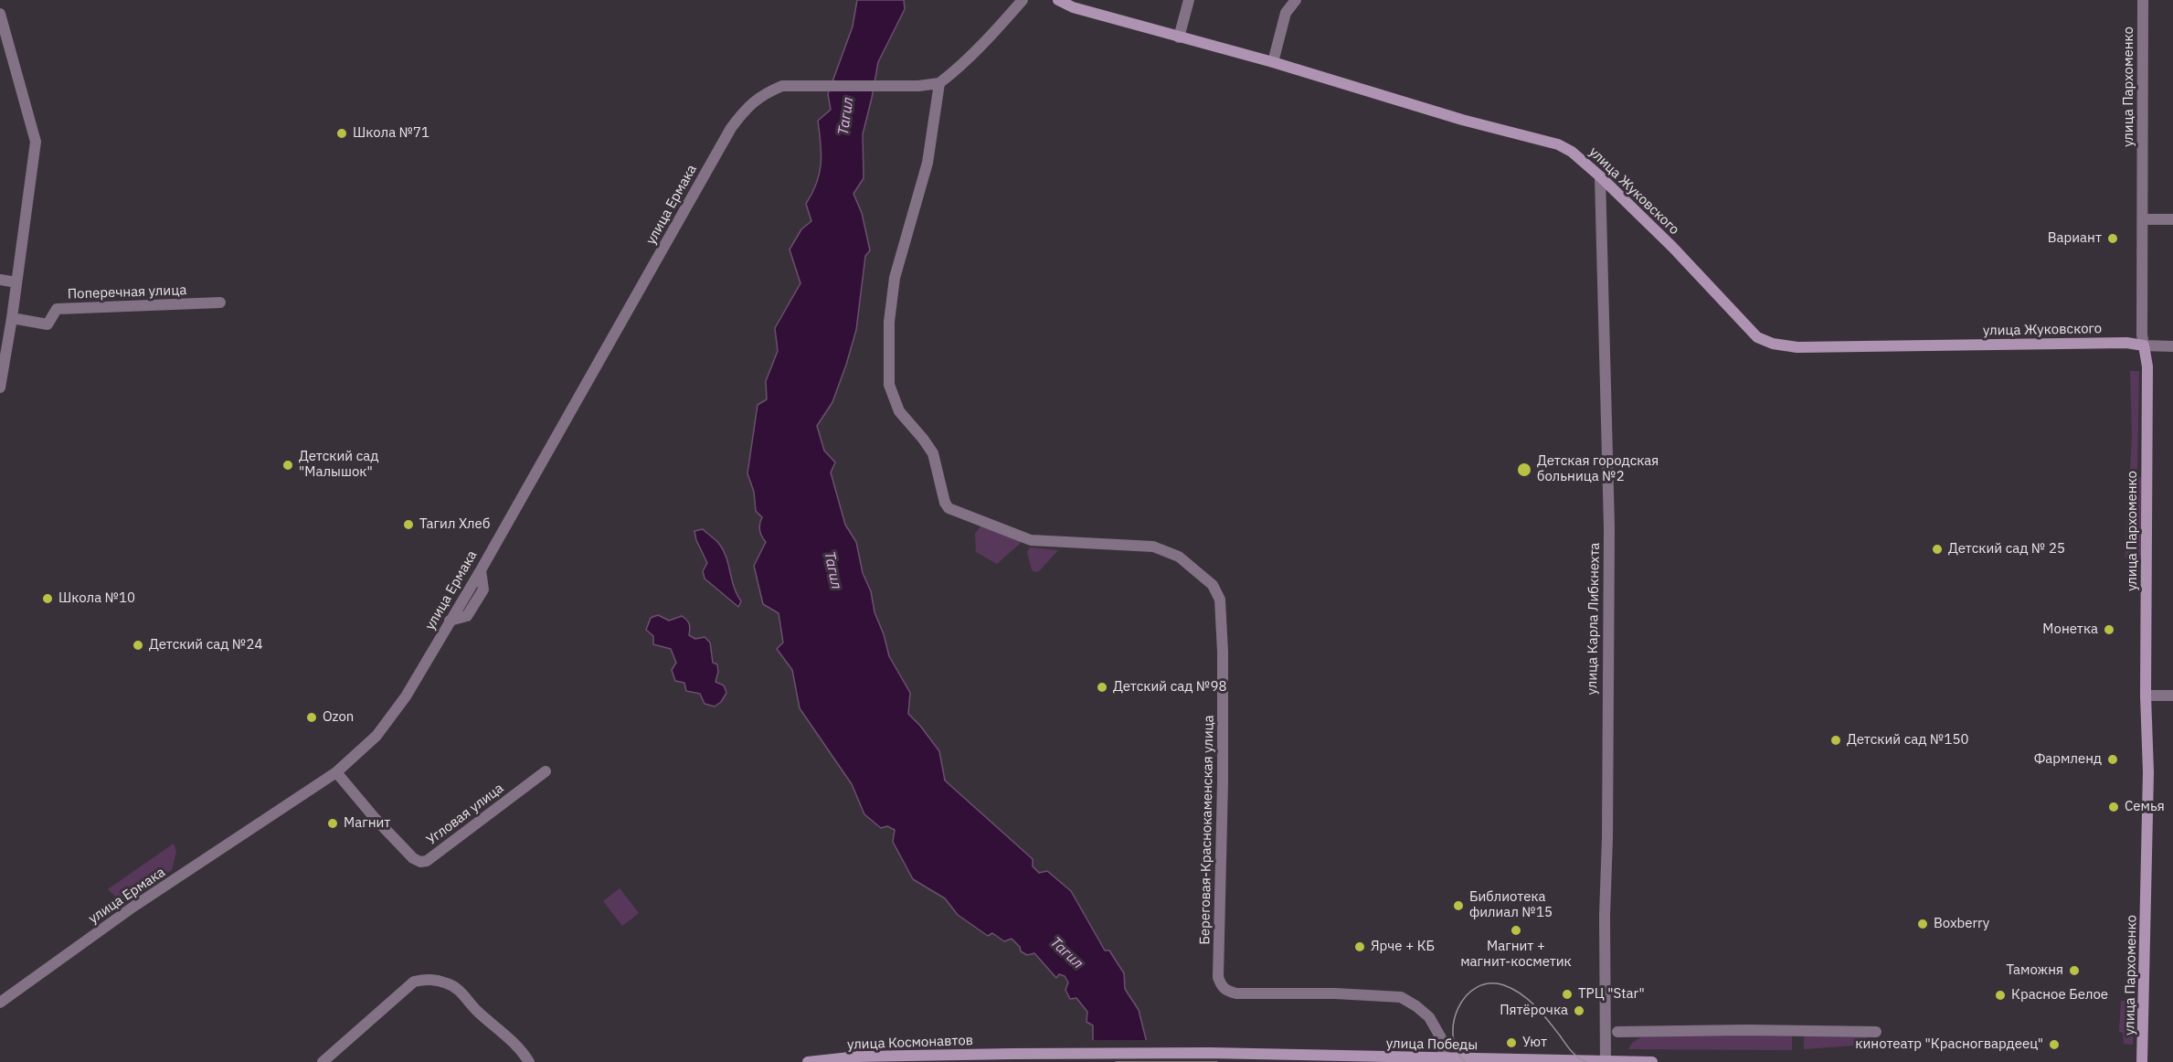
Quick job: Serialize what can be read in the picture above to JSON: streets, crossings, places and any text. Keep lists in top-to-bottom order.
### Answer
{
  "streets": {
    "street": [
      "улица Пархоменко",
      "улица Жуковского",
      "улица Ермака",
      "Поперечная улица",
      "улица Карла Либкнехта",
      "Угловая улица",
      "Береговая-Краснокаменская улица",
      "улица Космонавтов",
      "улица Победы"
    ]
  },
  "crossings": [
    ["улица Пархоменко", "улица Жуковского"],
    ["улица Жуковского", "улица Карла Либкнехта"],
    ["улица Ермака", "Угловая улица"],
    ["улица Ермака", "Береговая-Краснокаменская улица"],
    ["улица Карла Либкнехта", "улица Победы"],
    ["Береговая-Краснокаменская улица", "улица Победы"],
    ["улица Космонавтов", "улица Победы"]
  ],
  "water": ["Тагил"],
  "places": [
    "Школа №71",
    "Вариант",
    "Детский сад \"Малышок\"",
    "Детская городская больница №2",
    "Тагил Хлеб",
    "Детский сад № 25",
    "Школа №10",
    "Монетка",
    "Детский сад №24",
    "Детский сад №98",
    "Ozon",
    "Детский сад №150",
    "Фармленд",
    "Семья",
    "Магнит",
    "Библиотека филиал №15",
    "Boxberry",
    "Магнит + магнит-косметик",
    "Ярче + КБ",
    "Таможня",
    "ТРЦ \"Star\"",
    "Красное Белое",
    "Пятёрочка",
    "Уют",
    "кинотеатр \"Красногвардеец\""
  ]
}
